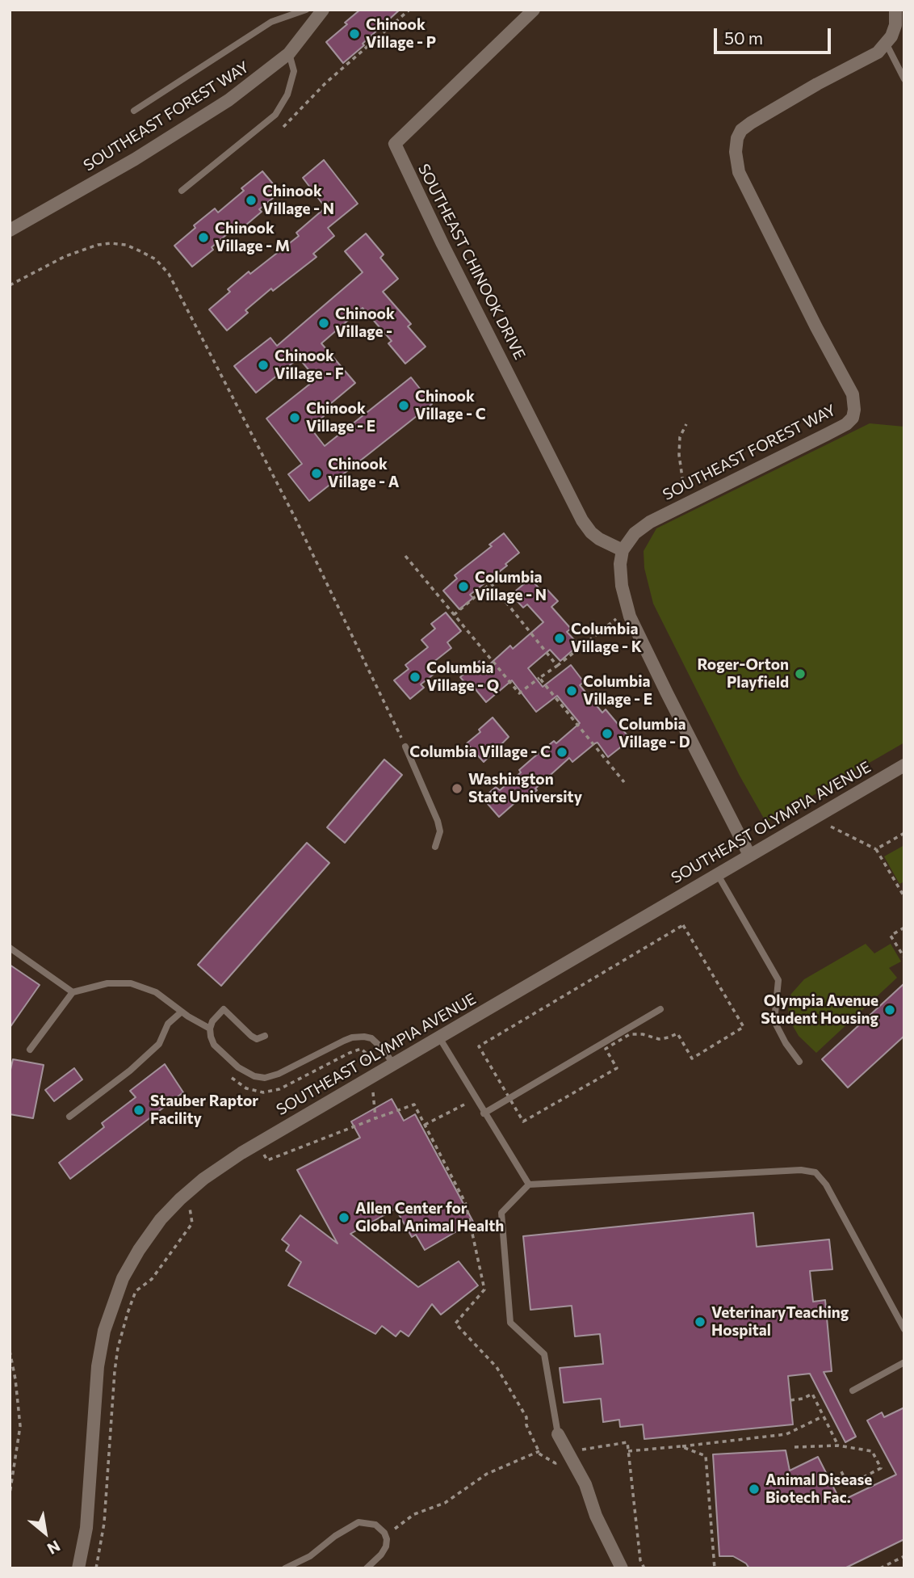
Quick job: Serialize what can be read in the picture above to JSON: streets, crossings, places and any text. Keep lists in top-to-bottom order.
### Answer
{
  "streets": {
    "street": ["SOUTHEAST FOREST WAY", "SOUTHEAST CHINOOK DRIVE", "SOUTHEAST OLYMPIA AVENUE"]
  },
  "crossings": [
    ["SOUTHEAST FOREST WAY", "SOUTHEAST CHINOOK DRIVE"]
  ],
  "places": [
    "Chinook Village - P",
    "Chinook Village - N",
    "Chinook Village - M",
    "Chinook Village -",
    "Chinook Village - F",
    "Chinook Village - C",
    "Chinook Village - E",
    "Chinook Village - A",
    "Columbia Village - N",
    "Columbia Village - K",
    "Roger-Orton Playfield",
    "Columbia Village - Q",
    "Columbia Village - E",
    "Columbia Village - D",
    "Columbia Village - C",
    "Washington State University",
    "Olympia Avenue Student Housing",
    "Stauber Raptor Facility",
    "Allen Center for Global Animal Health",
    "VeterinaryTeaching Hospital",
    "Animal Disease Biotech Fac."
  ],
  "scale_bar": "50 m",
  "north": "bottom right"
}
